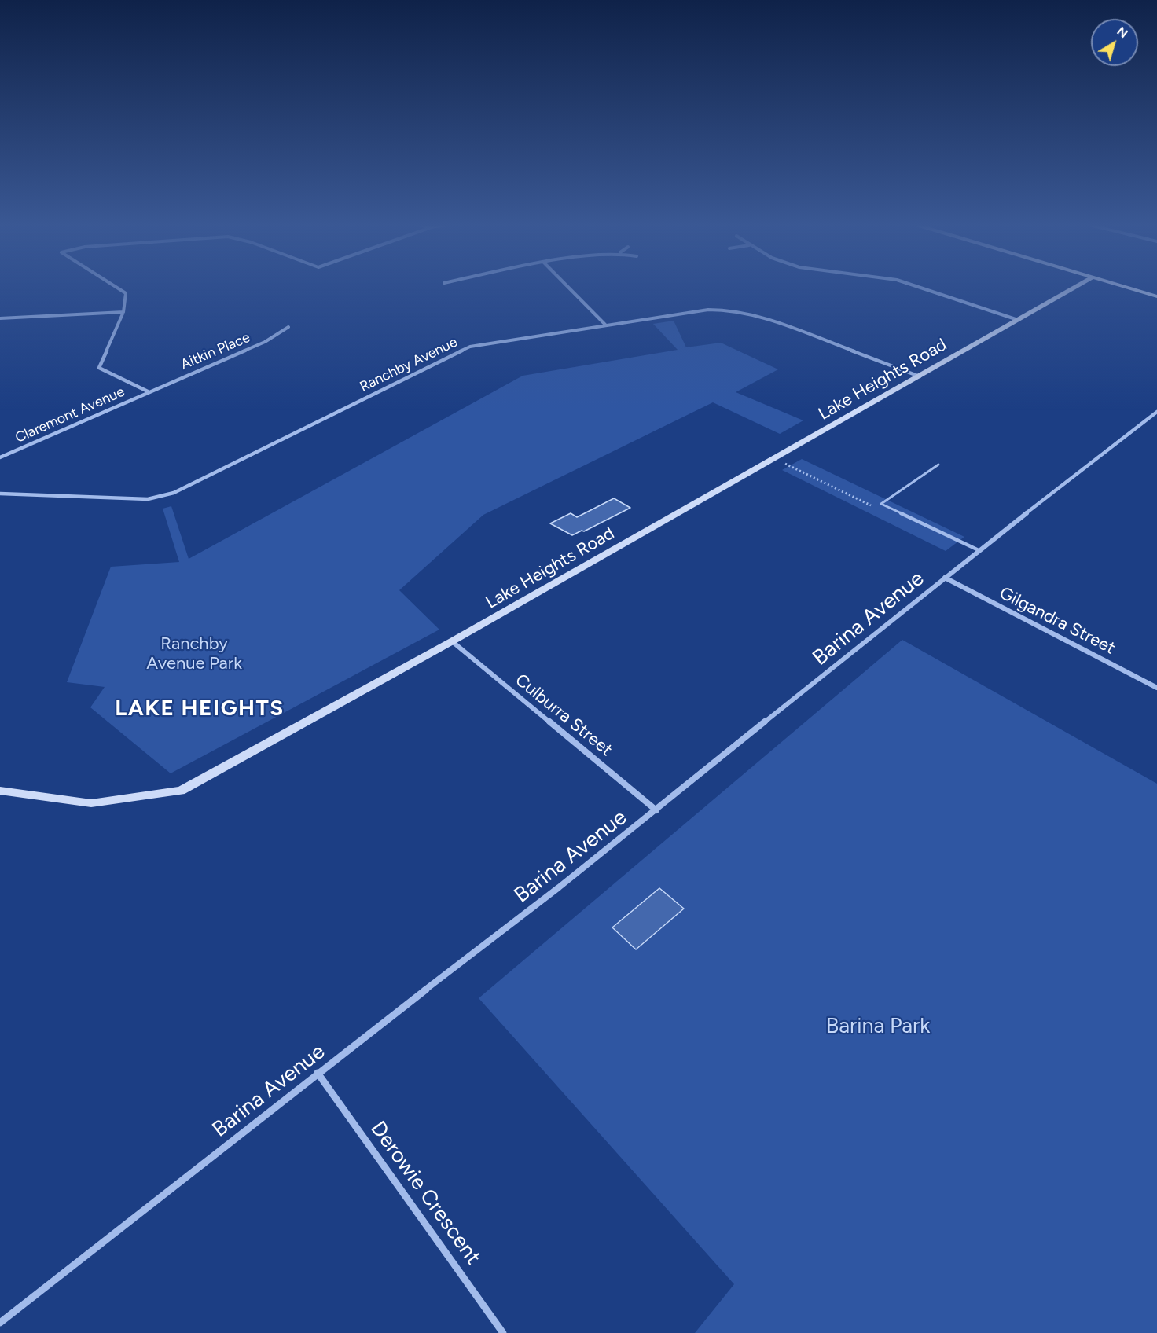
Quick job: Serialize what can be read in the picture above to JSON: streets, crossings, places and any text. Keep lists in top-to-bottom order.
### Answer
{
  "streets": {
    "main road": ["Lake Heights Road"],
    "street": [
      "Aitkin Place",
      "Ranchby Avenue",
      "Claremont Avenue",
      "Barina Avenue",
      "Gilgandra Street",
      "Culburra Street",
      "Derowie Crescent"
    ]
  },
  "crossings": [
    ["Aitkin Place", "Claremont Avenue"],
    ["Ranchby Avenue", "Lake Heights Road"],
    ["Lake Heights Road", "Culburra Street"],
    ["Barina Avenue", "Gilgandra Street"],
    ["Barina Avenue", "Culburra Street"],
    ["Barina Avenue", "Derowie Crescent"]
  ],
  "districts": ["LAKE HEIGHTS"],
  "parks": ["Ranchby Avenue Park", "Barina Park"],
  "north": "top right"
}
